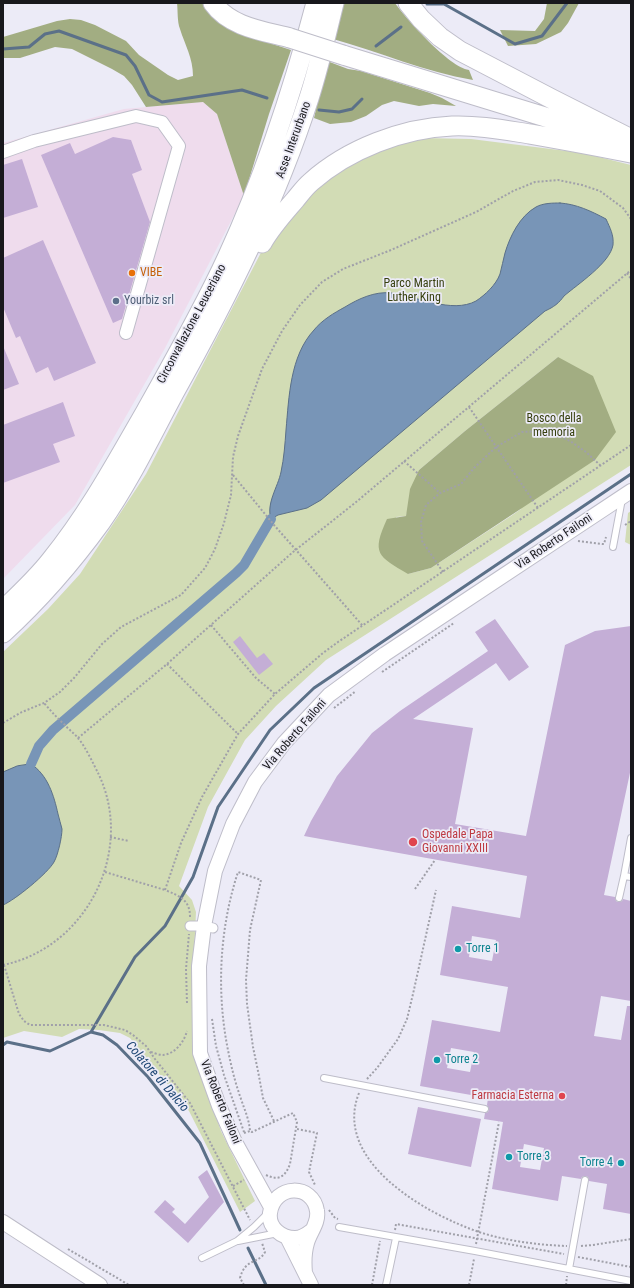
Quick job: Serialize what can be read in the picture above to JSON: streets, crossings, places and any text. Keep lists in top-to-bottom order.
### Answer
{
  "streets": {
    "highway": ["Asse Interurbano", "Circonvallazione Leuceriano"],
    "street": ["Via Roberto Failoni"]
  },
  "crossings": [
    ["Asse Interurbano", "Circonvallazione Leuceriano"]
  ],
  "water": ["Colatore di Dalcio"],
  "parks": ["Parco Martin Luther King", "Bosco della memoria"],
  "places": [
    "VIBE",
    "Yourbiz srl",
    "Ospedale Papa Giovanni XXIII",
    "Torre 1",
    "Torre 2",
    "Farmacia Esterna",
    "Torre 3",
    "Torre 4"
  ]
}
